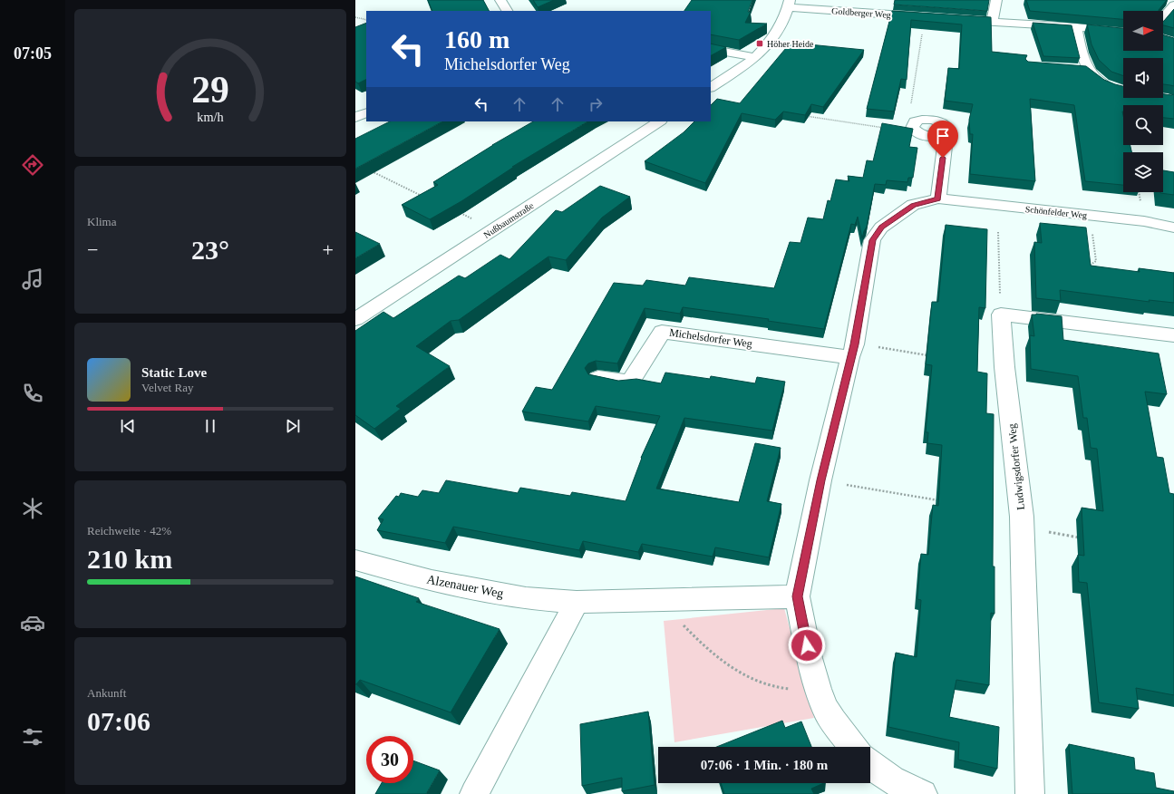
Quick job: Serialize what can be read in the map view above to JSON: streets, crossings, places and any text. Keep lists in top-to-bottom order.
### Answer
{
  "streets": {
    "street": [
      "Goldberger Weg",
      "Schönfelder Weg",
      "Nußbaumstraße",
      "Michelsdorfer Weg",
      "Ludwigsdorfer Weg",
      "Alzenauer Weg"
    ]
  },
  "places": {
    "transit": ["Höher Heide"]
  },
  "north": "right",
  "page": {
    "tabs": "07:05",
    "turn": ["160 m", "Michelsdorfer Weg"],
    "tile": [
      "Klima",
      ["Reichweite · 42%", "210 km"],
      ["Ankunft", "07:06"]
    ],
    "heat": ["−", "23°", "+"],
    "song": ["Static Love", "Velvet Ray"],
    "limit": "30",
    "trip": "07:06 · 1 Min. · 180 m",
    "gauge": ["29", "km/h"]
  }
}
